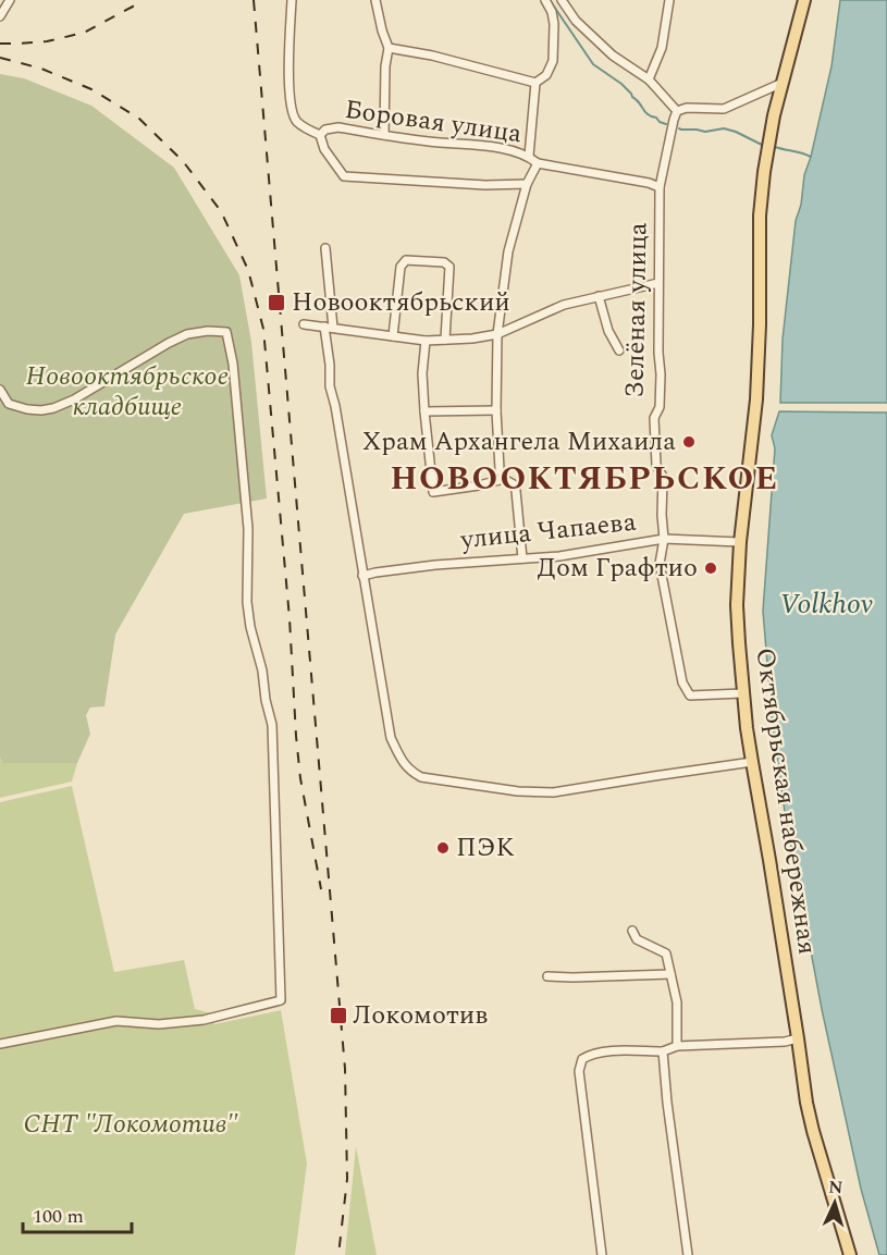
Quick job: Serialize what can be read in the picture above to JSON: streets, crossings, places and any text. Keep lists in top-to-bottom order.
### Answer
{
  "streets": {
    "main road": ["Октябрьская набережная"],
    "street": ["Боровая улица", "Зелёная улица", "улица Чапаева"]
  },
  "crossings": [
    ["Зелёная улица", "улица Чапаева"],
    ["Зелёная улица", "Октябрьская набережная"],
    ["улица Чапаева", "Октябрьская набережная"]
  ],
  "districts": ["НОВООКТЯБРЬСКОЕ"],
  "water": ["Volkhov"],
  "parks": ["Новооктябрьское кладбище", "СНТ \"Локомотив\""],
  "places": {
    "transit": ["Новооктябрьский", "Локомотив"],
    "other": ["Храм Архангела Михаила", "Дом Графтио", "ПЭК"]
  },
  "scale_bar": "100 m",
  "north": "top"
}
